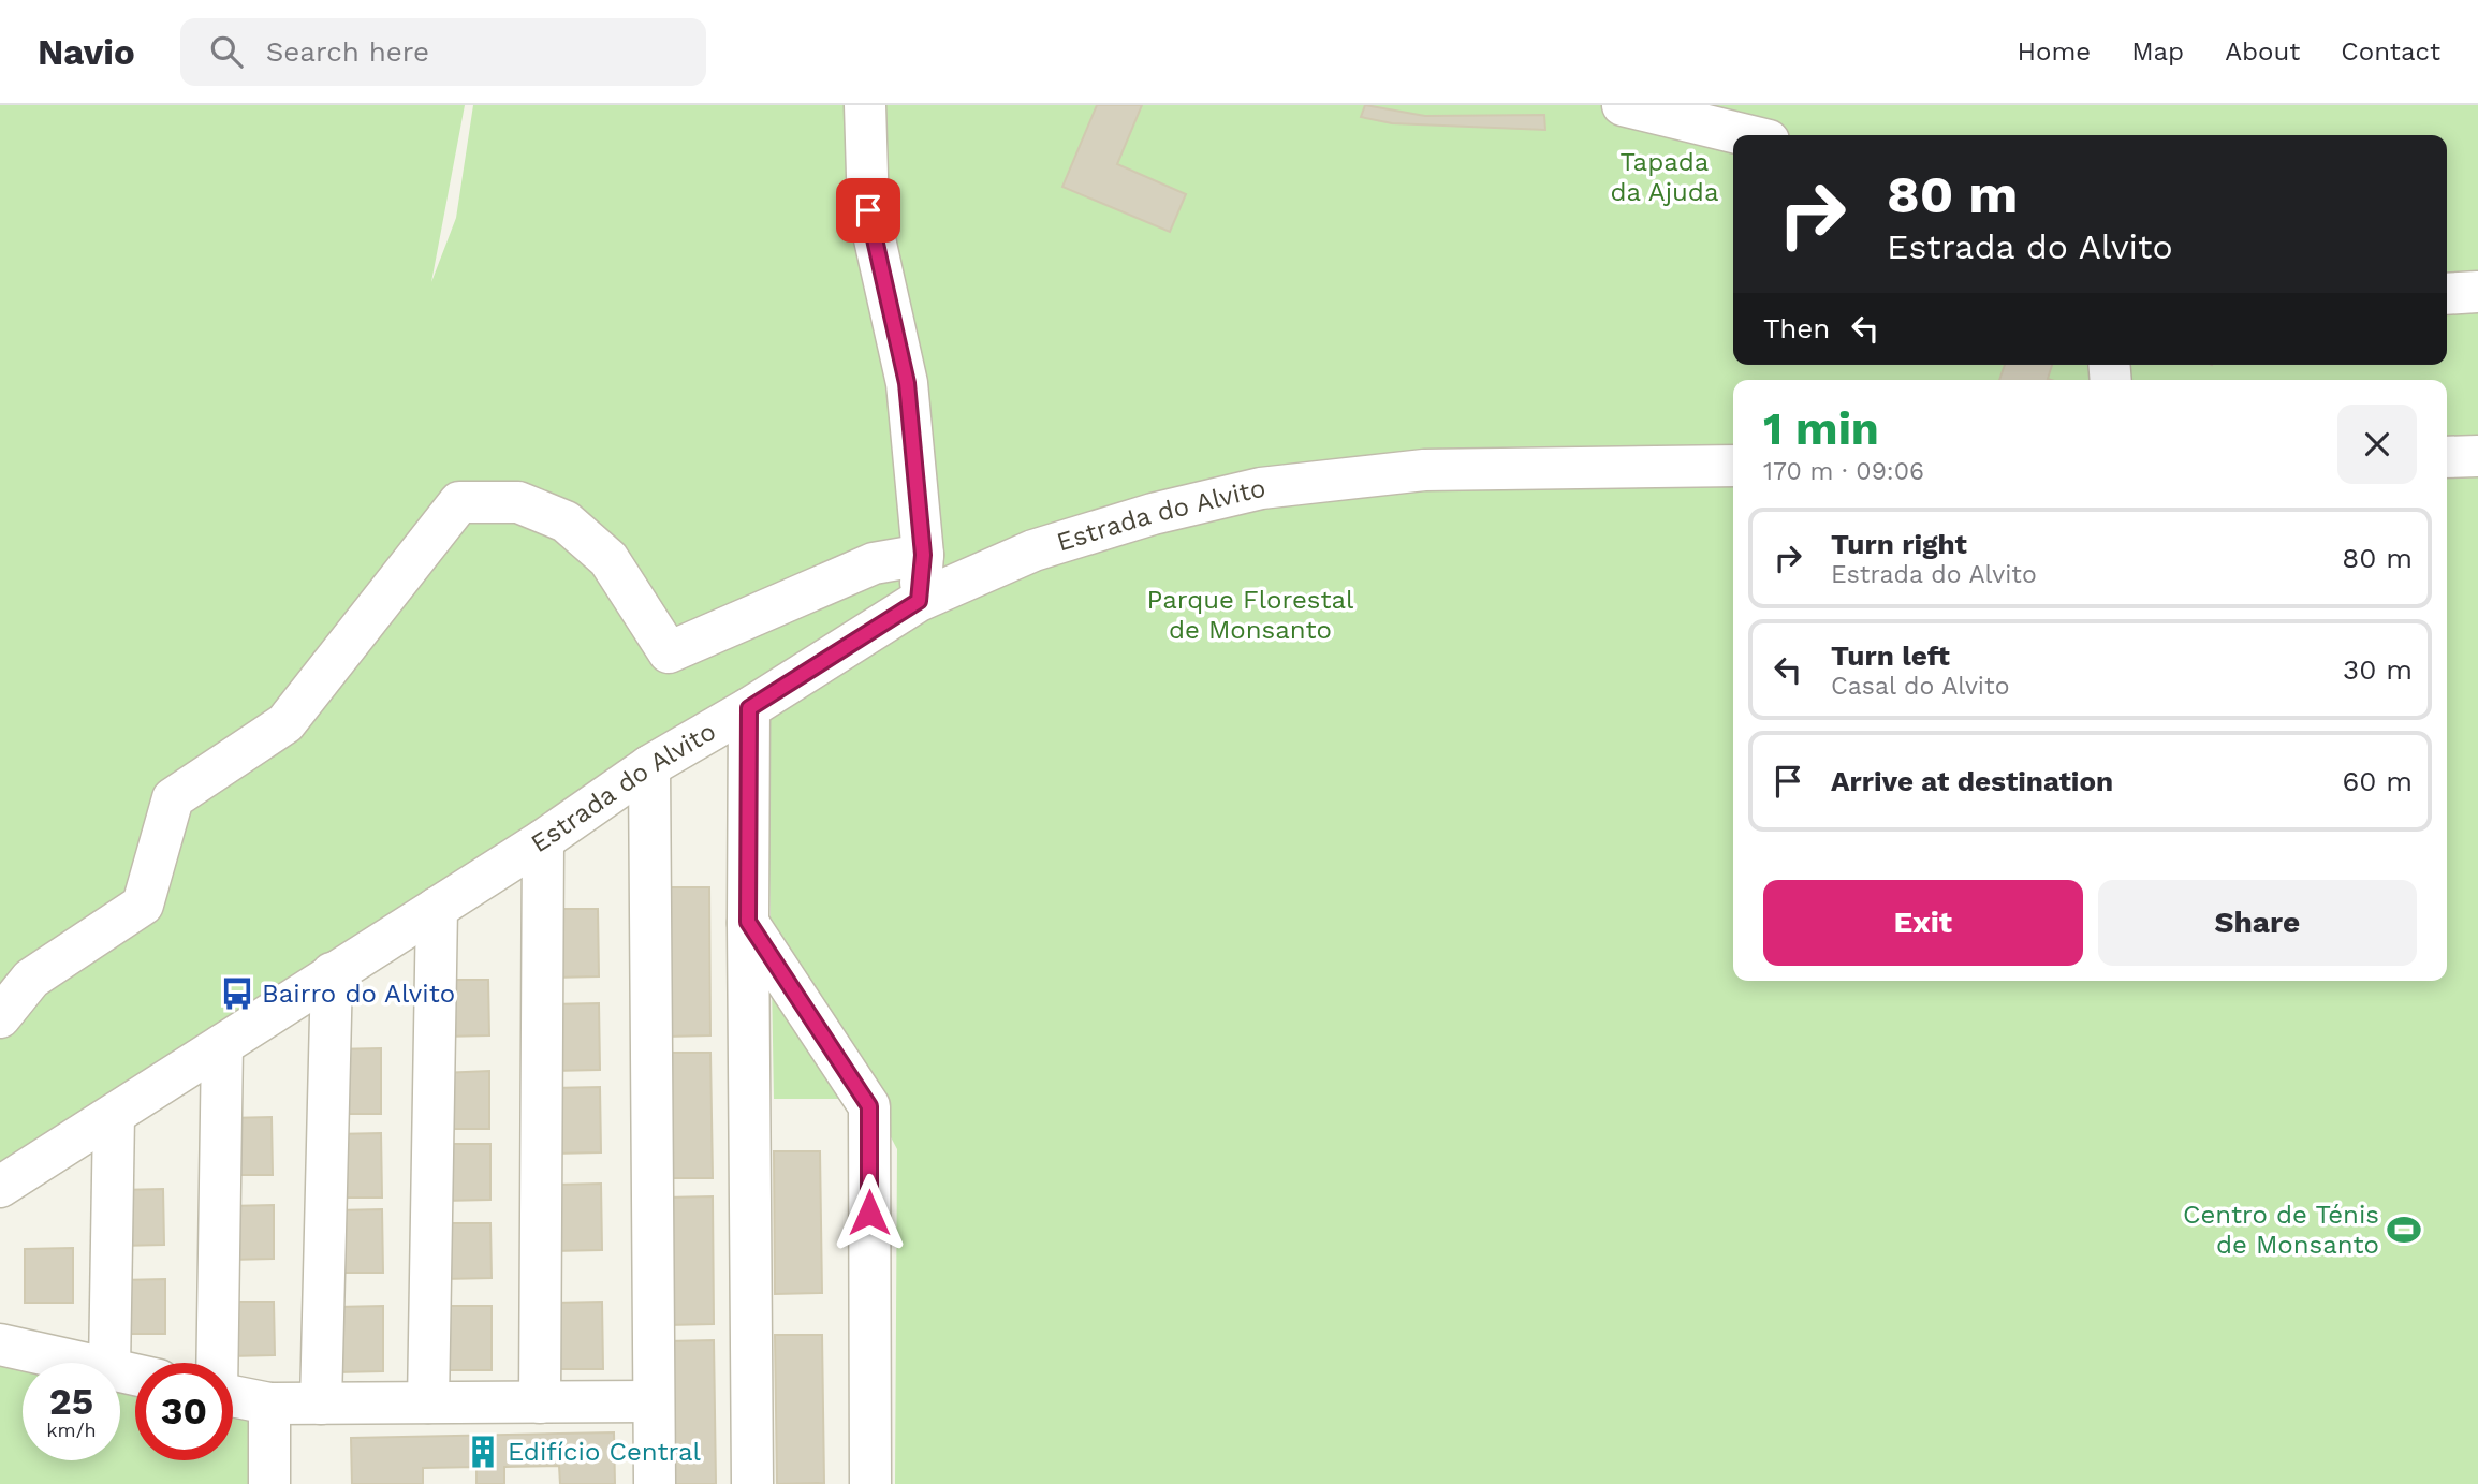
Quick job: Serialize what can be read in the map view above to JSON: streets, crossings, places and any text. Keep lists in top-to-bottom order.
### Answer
{
  "streets": {
    "street": ["Estrada do Alvito"]
  },
  "parks": ["Tapada da Ajuda", "Parque Florestal de Monsanto"],
  "places": {
    "bus stop": ["Bairro do Alvito"],
    "sports": ["Centro de Ténis de Monsanto"],
    "building": ["Edifício Central"]
  },
  "page": {
    "header": "Navio",
    "search": "Search here",
    "nav": [
      "Home",
      "Map",
      "About",
      "Contact"
    ],
    "turn": ["80 m", "Estrada do Alvito"],
    "then": "Then",
    "heading": ["1 min", "170 m · 09:06"],
    "list": [
      {
        "name": "Turn right",
        "note": "Estrada do Alvito",
        "value": "80 m"
      },
      {
        "name": "Turn left",
        "note": "Casal do Alvito",
        "value": "30 m"
      },
      {
        "name": "Arrive at destination",
        "value": "60 m"
      }
    ],
    "buttons": ["Exit", "Share"],
    "speed": "25 km/h",
    "limit": "30"
  }
}
